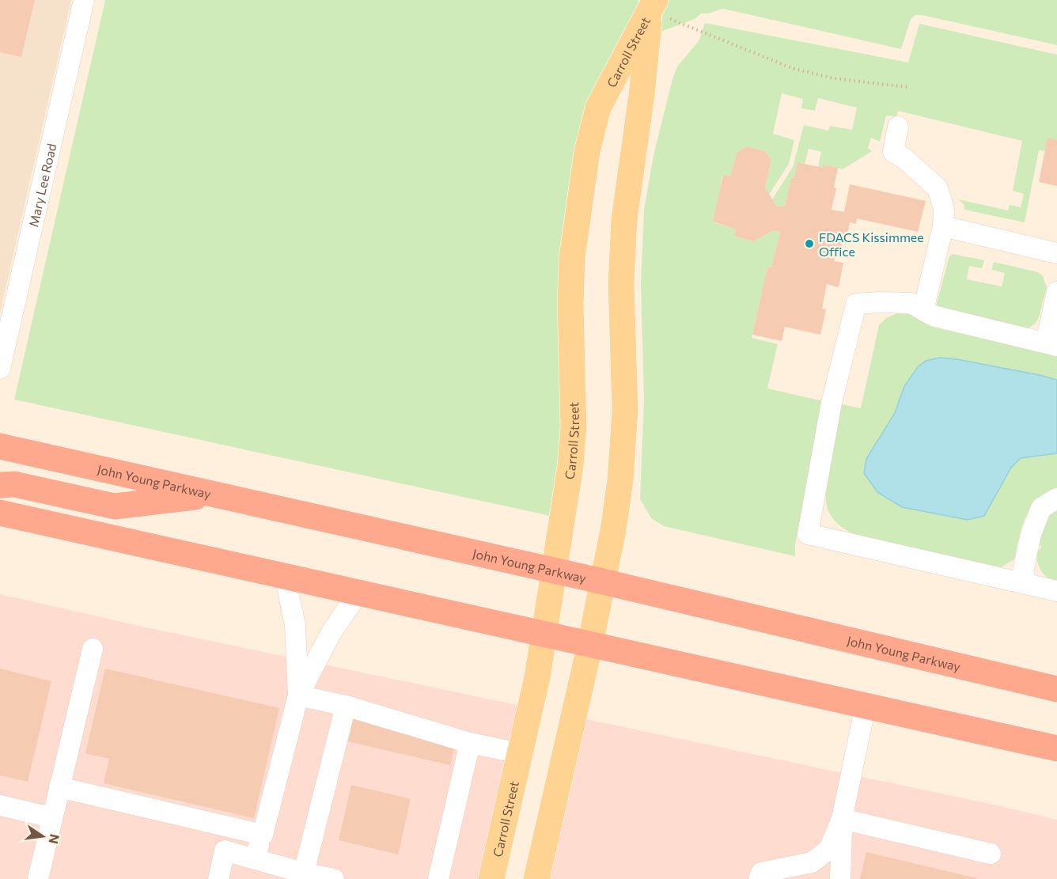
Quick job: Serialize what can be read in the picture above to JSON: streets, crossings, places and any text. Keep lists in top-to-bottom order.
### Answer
{
  "streets": {
    "highway": ["John Young Parkway"],
    "main road": ["Carroll Street"],
    "street": ["Mary Lee Road"]
  },
  "crossings": [
    ["Carroll Street", "John Young Parkway"]
  ],
  "places": ["FDACS Kissimmee Office"],
  "north": "right"
}
